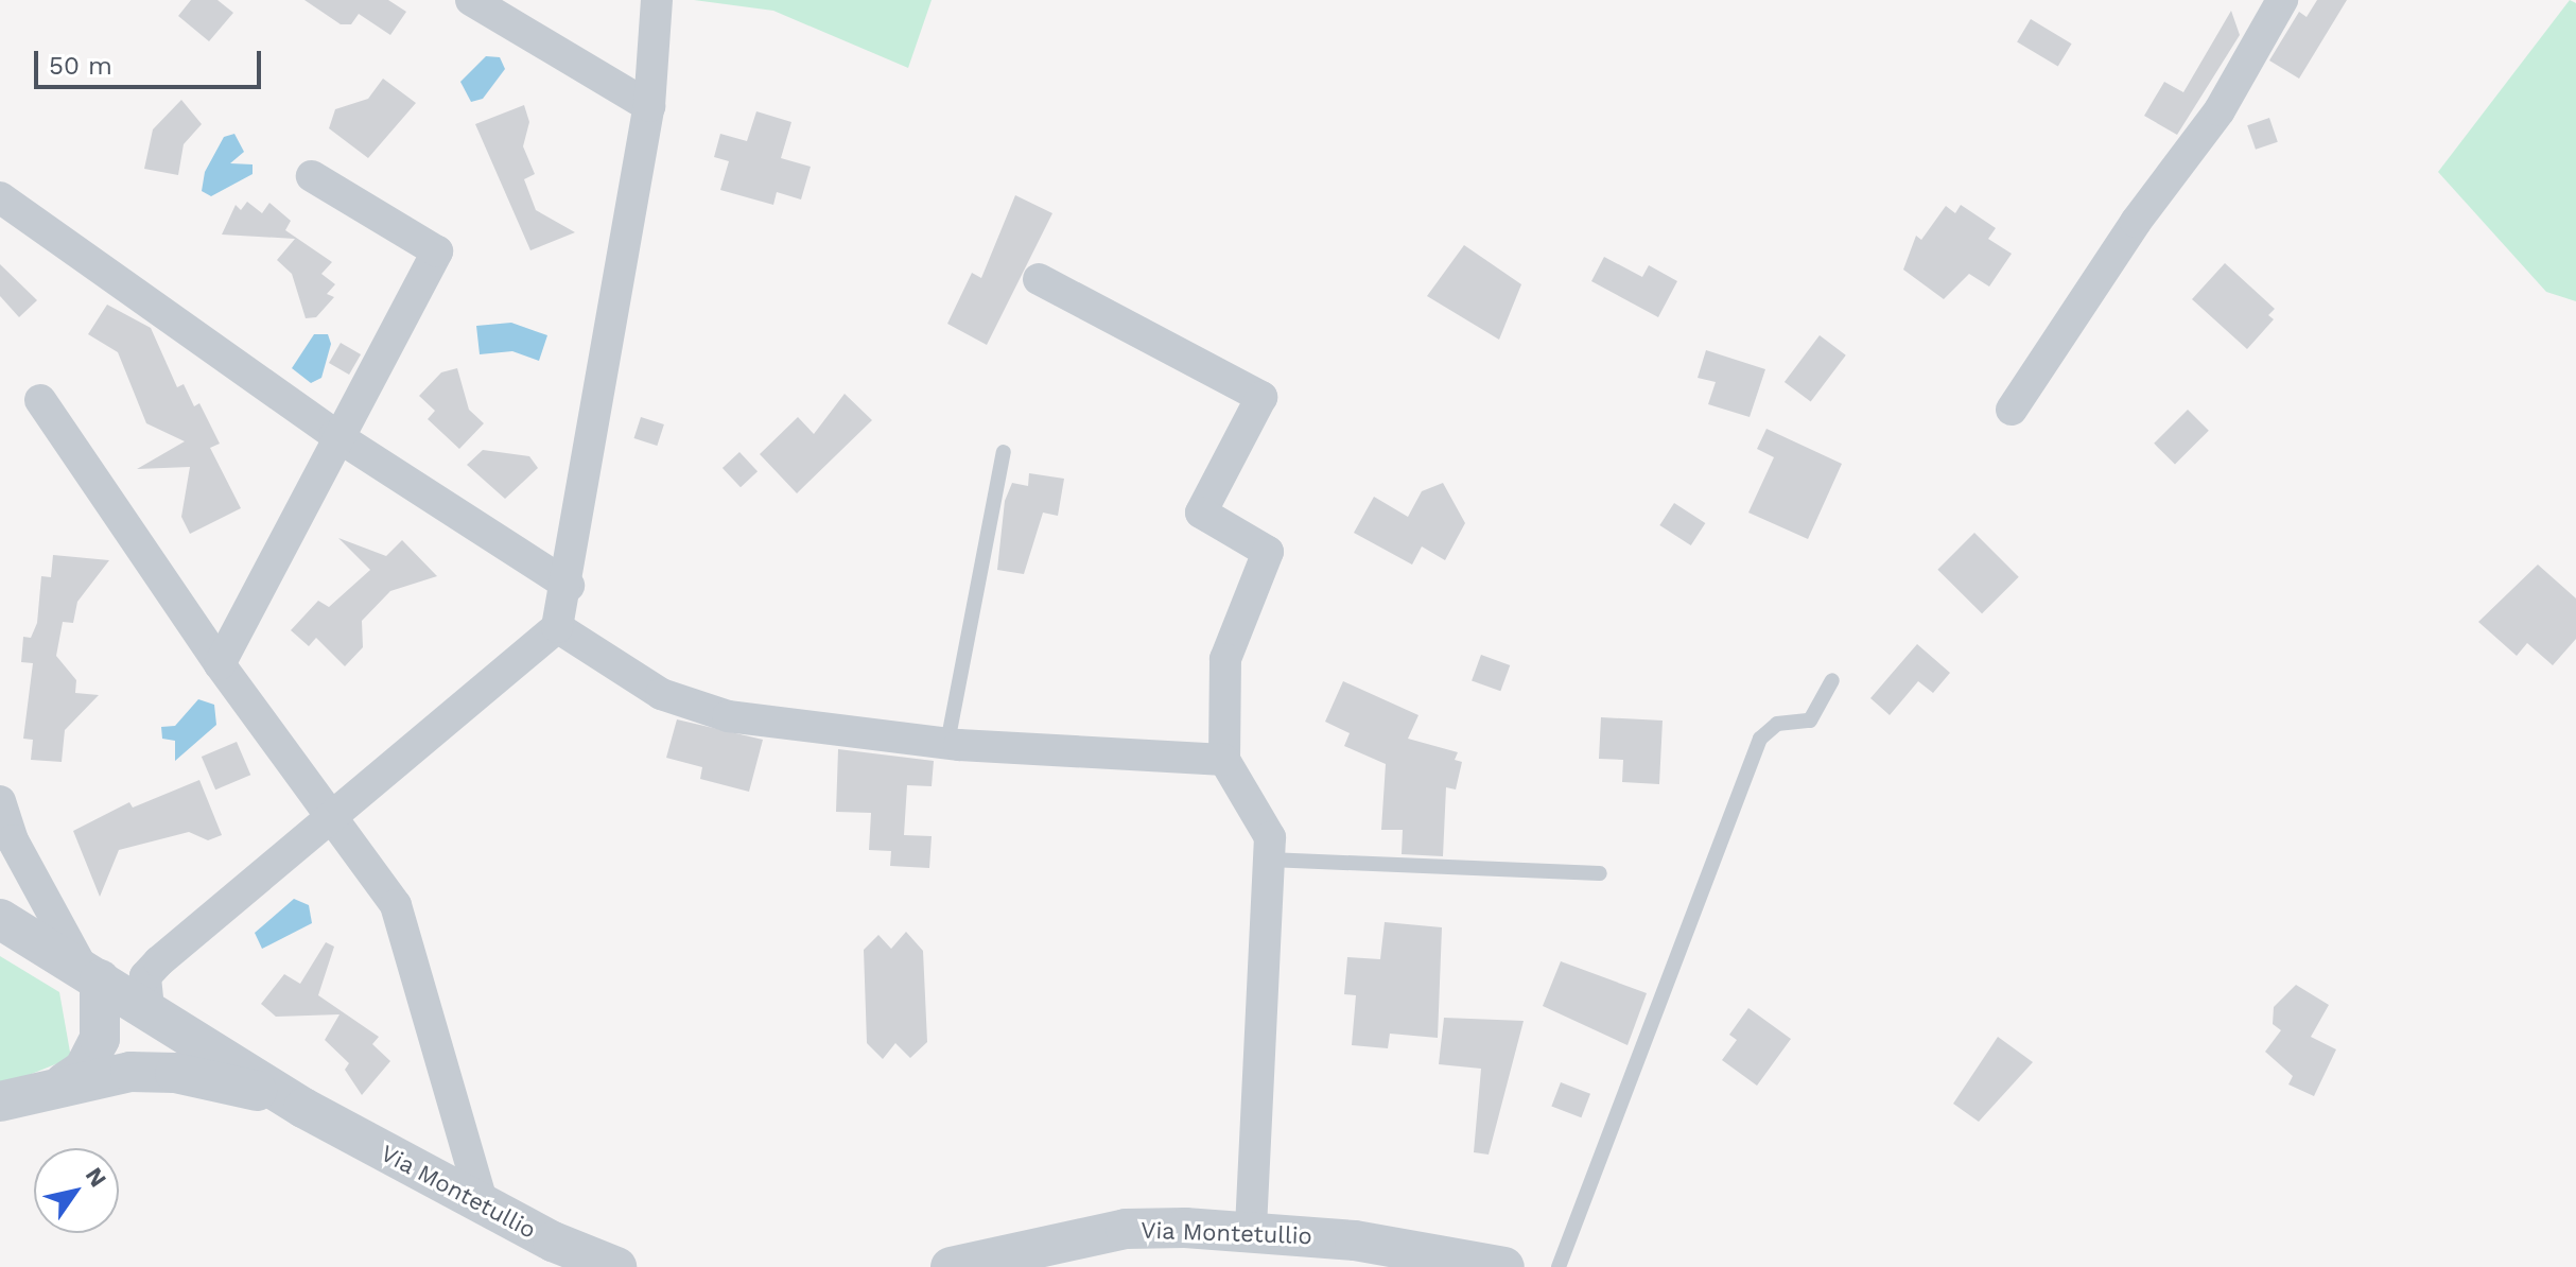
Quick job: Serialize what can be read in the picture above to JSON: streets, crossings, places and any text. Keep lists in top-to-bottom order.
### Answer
{
  "streets": {
    "street": ["Via Montetullio"]
  },
  "scale_bar": "50 m",
  "north": "top right"
}
